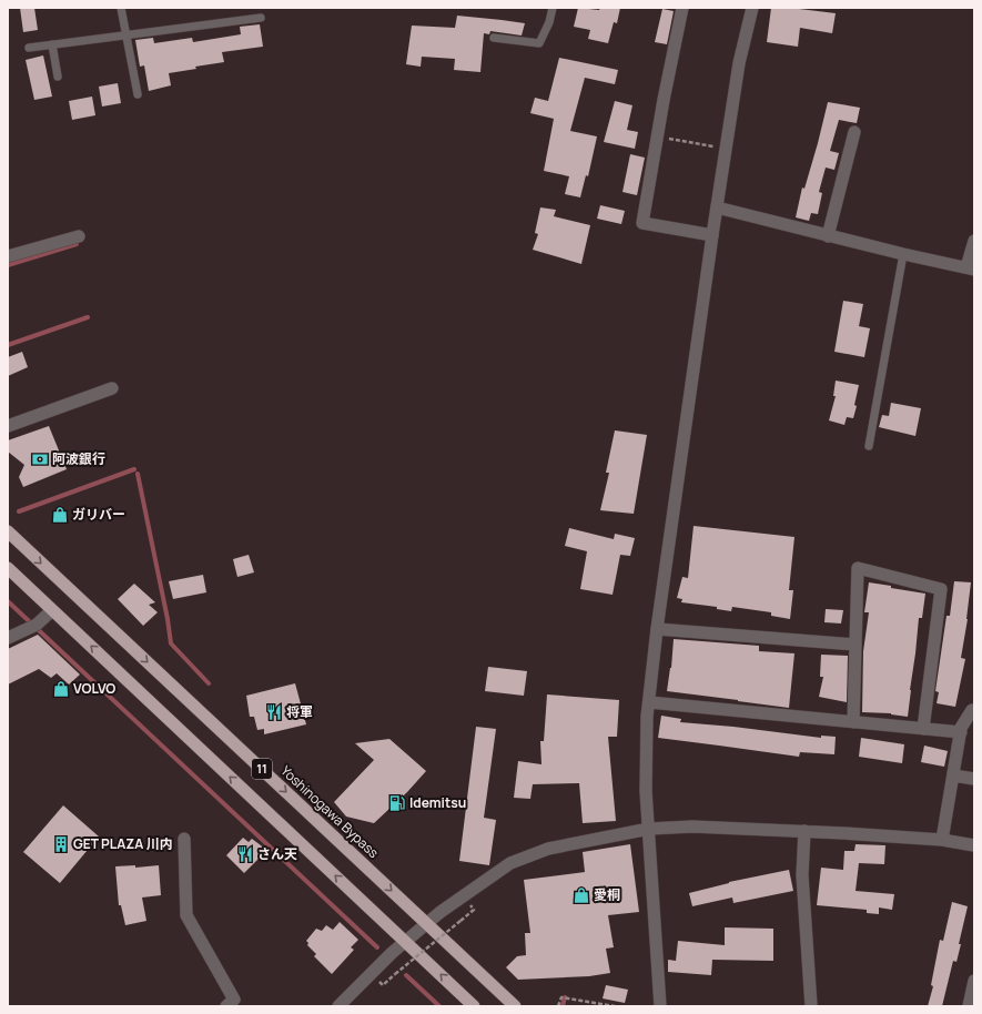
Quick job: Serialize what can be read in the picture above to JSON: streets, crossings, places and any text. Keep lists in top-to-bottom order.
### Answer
{
  "streets": {
    "highway": ["11", "Yoshinogawa Bypass"]
  },
  "places": {
    "bank": ["阿波銀行"],
    "shop": ["ガリバー", "VOLVO", "愛桐"],
    "restaurant": ["将軍", "さん天"],
    "fuel station": ["Idemitsu"],
    "building": ["GET PLAZA 川内"]
  }
}
